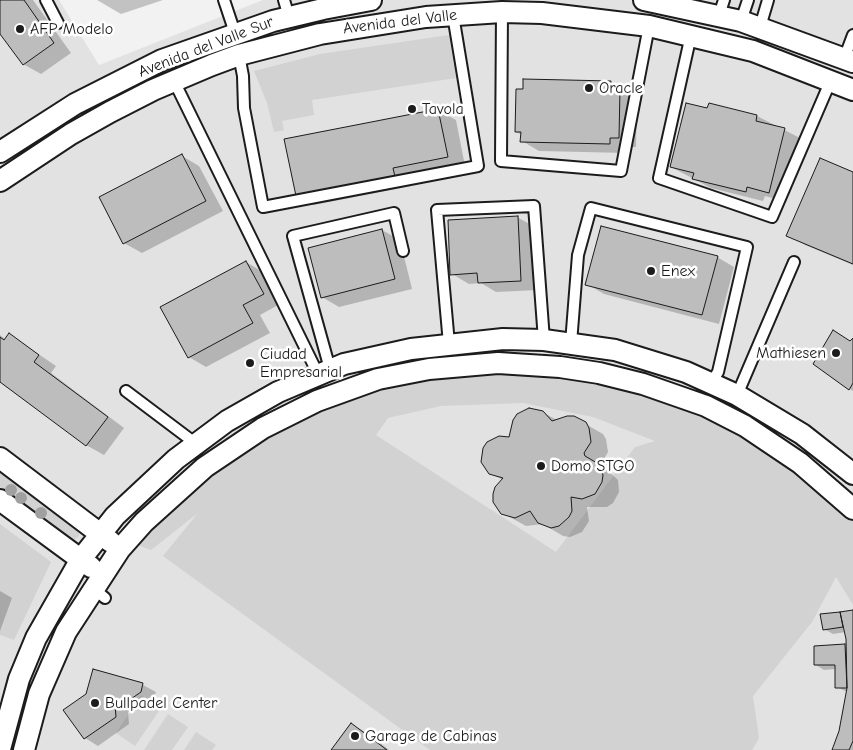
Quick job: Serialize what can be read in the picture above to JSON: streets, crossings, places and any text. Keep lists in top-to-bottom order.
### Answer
{
  "streets": {
    "street": ["Avenida del Valle", "Avenida del Valle Sur"]
  },
  "places": [
    "AFP Modelo",
    "Oracle",
    "Tavola",
    "Enex",
    "Mathiesen",
    "Ciudad Empresarial",
    "Domo STGO",
    "Bullpadel Center",
    "Garage de Cabinas"
  ]
}
